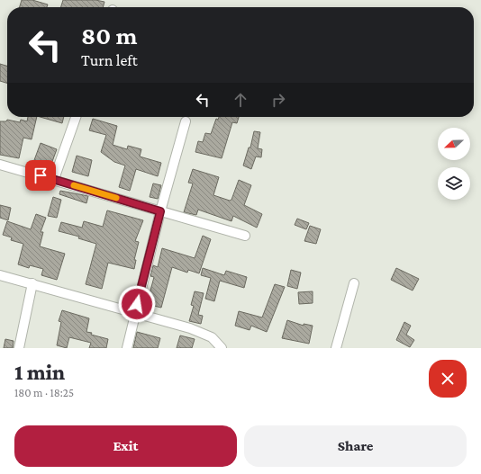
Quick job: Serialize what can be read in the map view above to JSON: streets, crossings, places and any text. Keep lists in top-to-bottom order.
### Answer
{
  "north": "left",
  "page": {
    "turn": ["80 m", "Turn left"],
    "heading": ["1 min", "180 m · 18:25"],
    "buttons": ["Exit", "Share"]
  }
}
